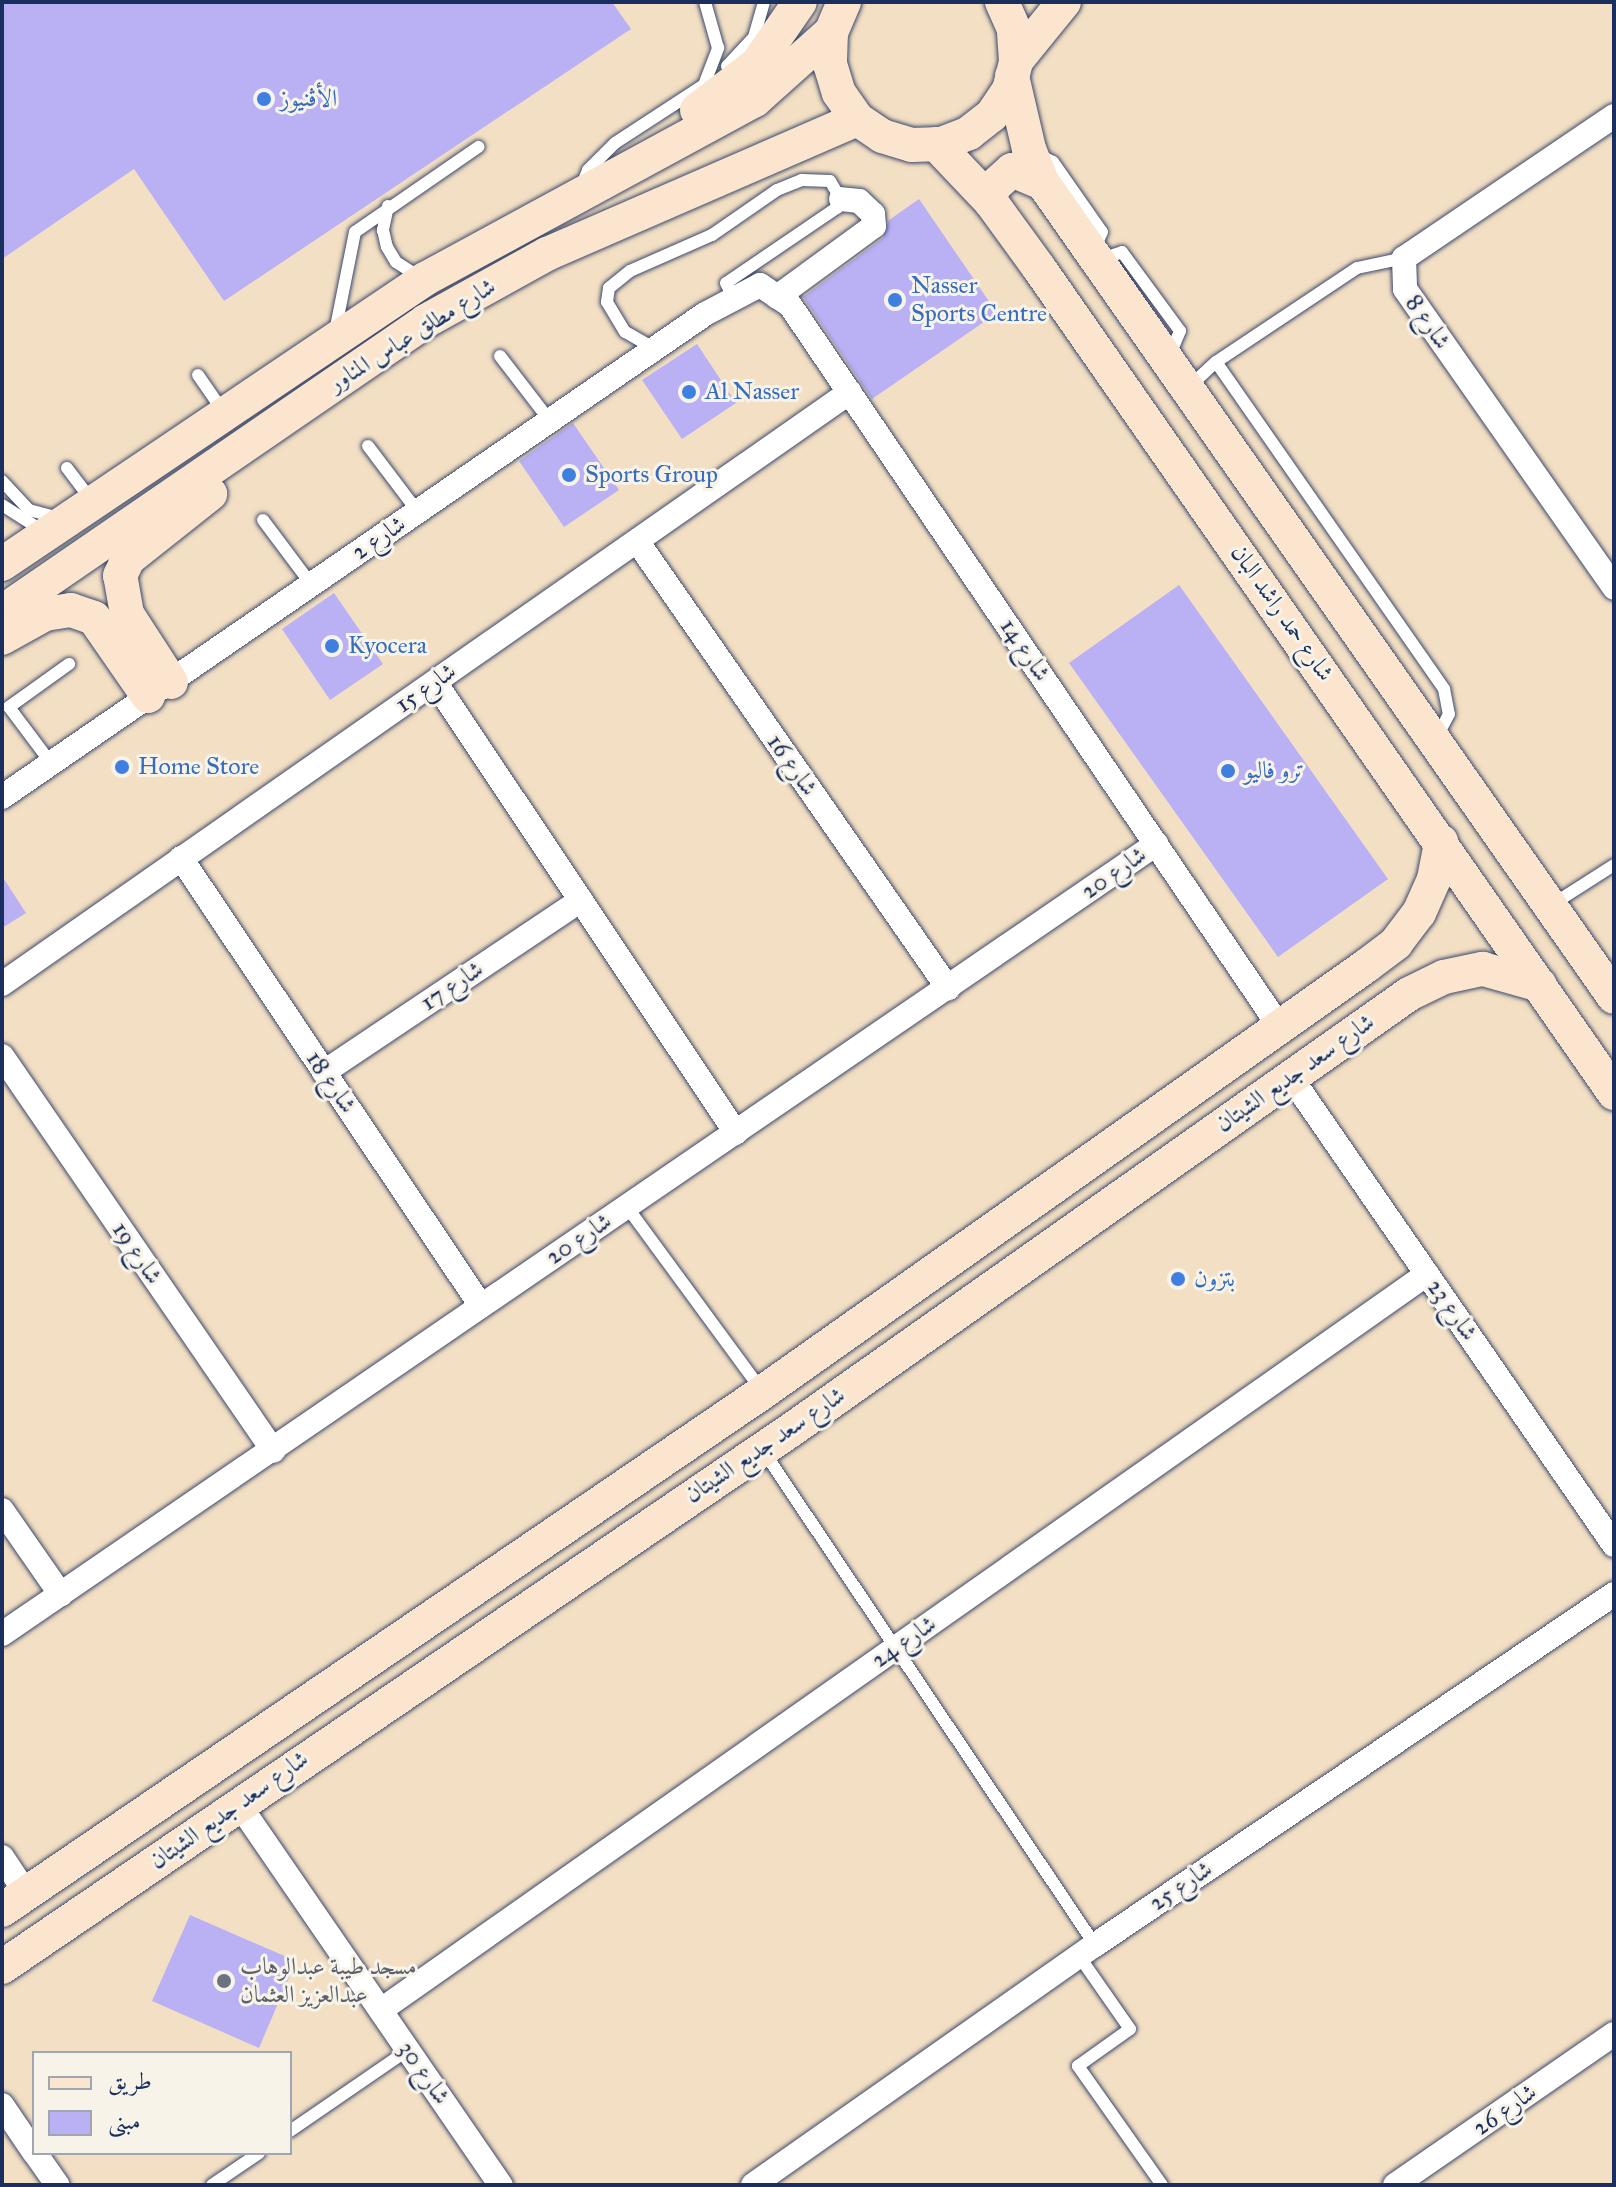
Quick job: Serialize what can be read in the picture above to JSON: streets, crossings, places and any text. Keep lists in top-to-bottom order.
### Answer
{
  "streets": {
    "street": [
      "شارع 8",
      "شارع مطلق عباس المناور",
      "شارع 2",
      "شارع حمد راشد البان",
      "شارع 14",
      "شارع 15",
      "شارع 16",
      "شارع 20",
      "شارع 17",
      "شارع سعد جديع الشيتان",
      "شارع 18",
      "شارع 19",
      "شارع 23",
      "شارع 24",
      "شارع 25",
      "شارع 30",
      "شارع 26"
    ]
  },
  "crossings": [
    ["شارع 2", "شارع 14"],
    ["شارع حمد راشد البان", "شارع سعد جديع الشيتان"],
    ["شارع 14", "شارع 15"],
    ["شارع 14", "شارع 20"],
    ["شارع 14", "شارع سعد جديع الشيتان"],
    ["شارع 15", "شارع 16"],
    ["شارع 15", "شارع 18"],
    ["شارع 16", "شارع 20"],
    ["شارع 20", "شارع 18"],
    ["شارع 20", "شارع 19"],
    ["شارع 17", "شارع 18"],
    ["شارع سعد جديع الشيتان", "شارع 23"],
    ["شارع سعد جديع الشيتان", "شارع 30"],
    ["شارع 23", "شارع 24"],
    ["شارع 24", "شارع 30"]
  ],
  "places": [
    "الأڤنيوز",
    "Nasser Sports Centre",
    "Al Nasser",
    "Sports Group",
    "Kyocera",
    "Home Store",
    "ترو فاليو",
    "بتزون",
    "مسجد طيبة عبدالوهاب عبدالعزيز العثمان"
  ],
  "legend": ["طريق", "مبنى"]
}
